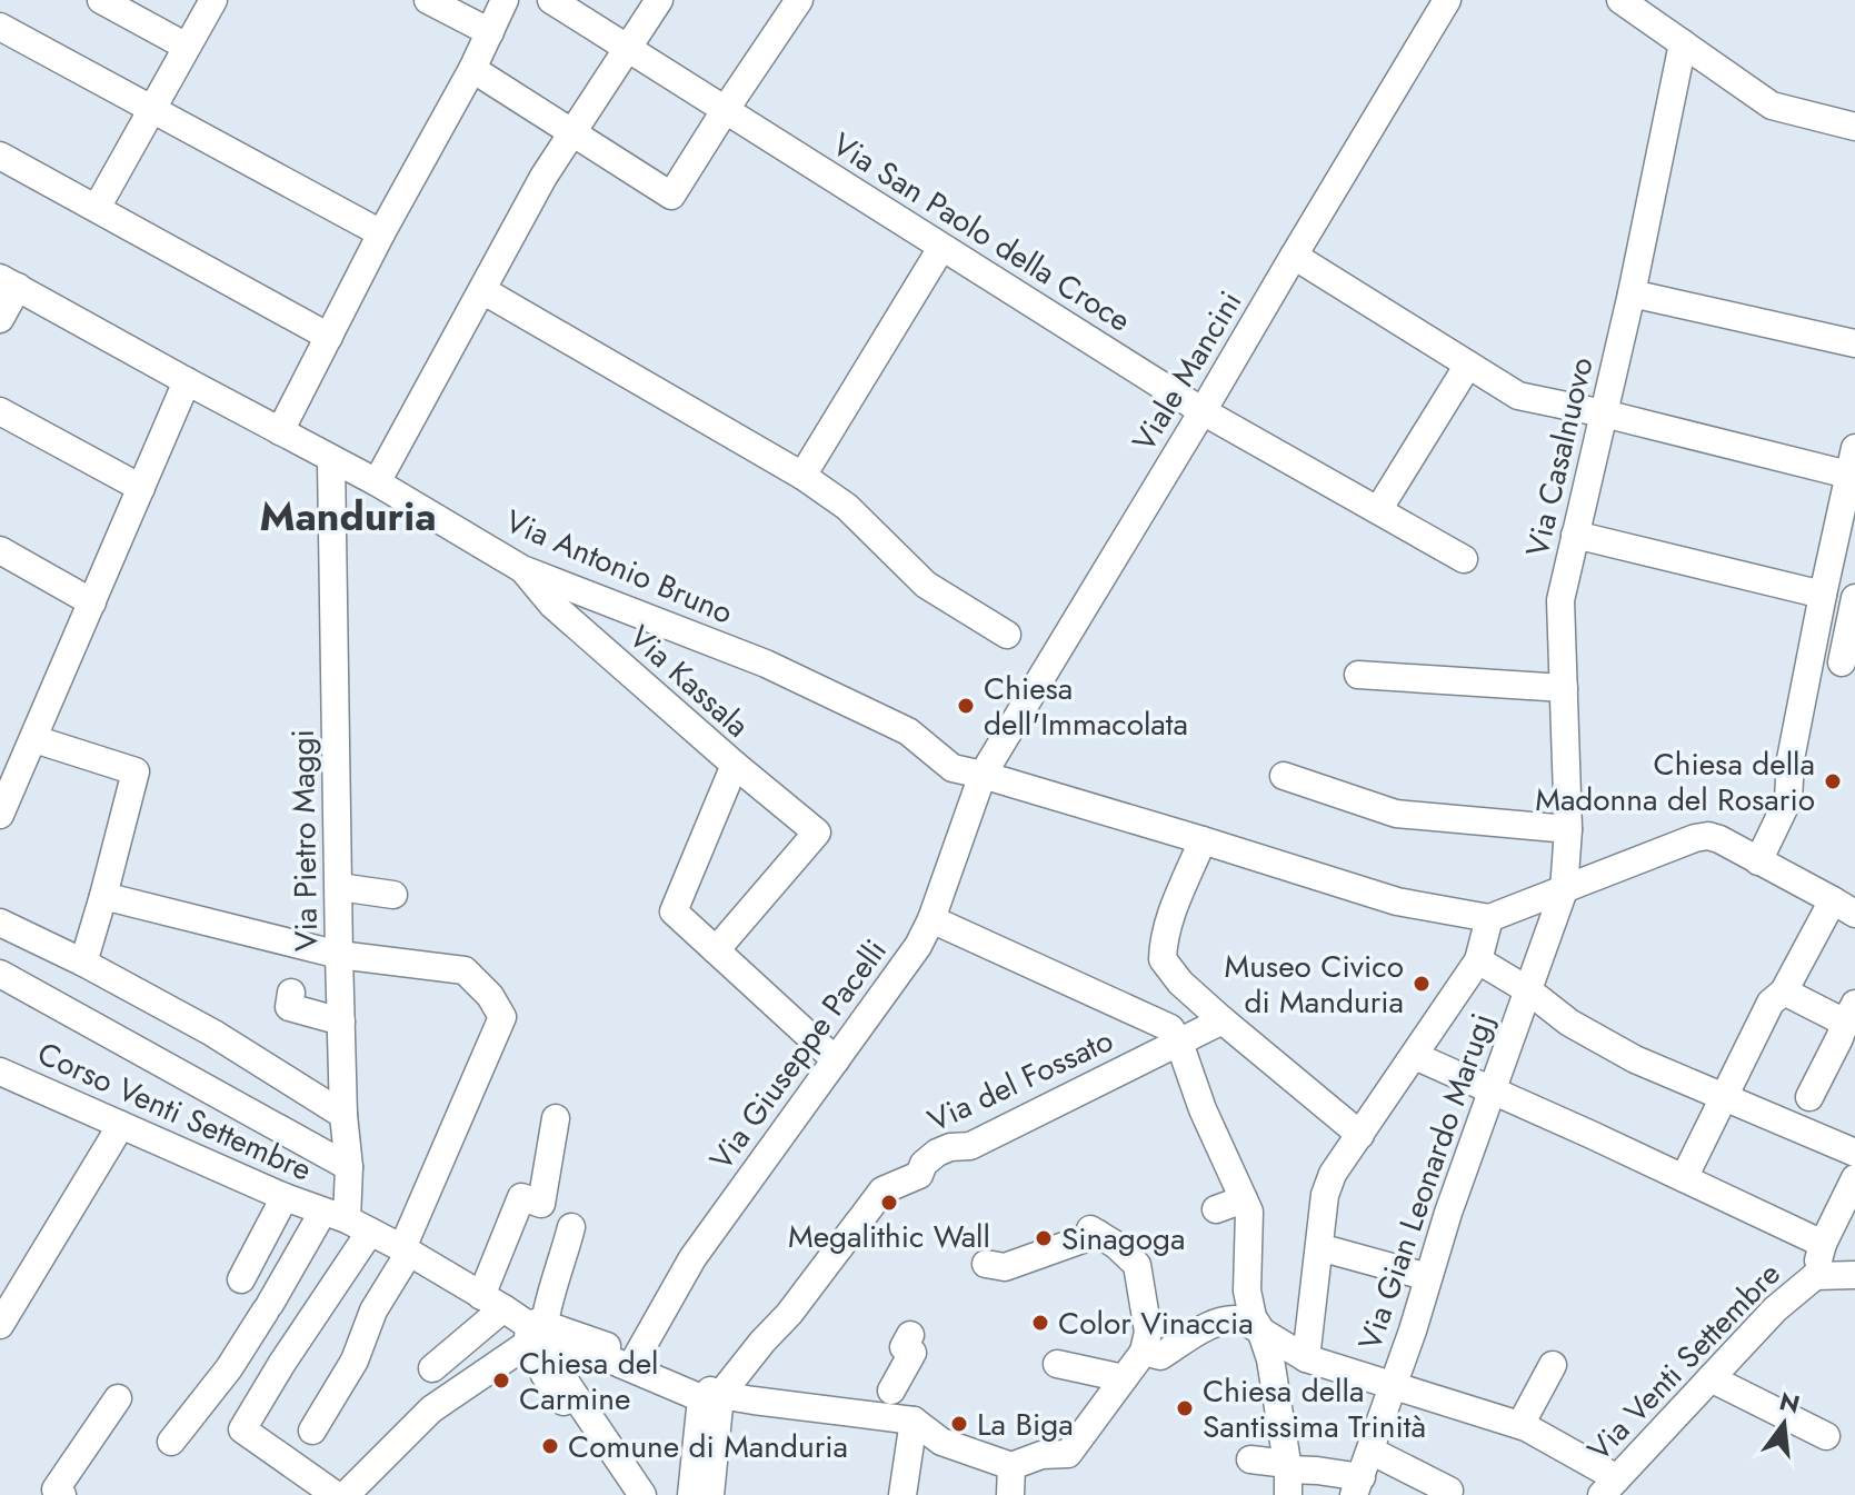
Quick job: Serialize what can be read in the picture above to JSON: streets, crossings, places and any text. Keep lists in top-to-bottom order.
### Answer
{
  "streets": {
    "street": [
      "Via San Paolo della Croce",
      "Viale Mancini",
      "Via Casalnuovo",
      "Via Antonio Bruno",
      "Via Kassala",
      "Via Pietro Maggi",
      "Via Giuseppe Pacelli",
      "Via del Fossato",
      "Corso Venti Settembre",
      "Via Gian Leonardo Marugj",
      "Via Venti Settembre"
    ]
  },
  "crossings": [
    ["Via San Paolo della Croce", "Viale Mancini"],
    ["Viale Mancini", "Via Antonio Bruno"],
    ["Viale Mancini", "Via Giuseppe Pacelli"],
    ["Via Casalnuovo", "Via Gian Leonardo Marugj"],
    ["Via Antonio Bruno", "Via Kassala"],
    ["Via Antonio Bruno", "Via Pietro Maggi"],
    ["Via Antonio Bruno", "Via Giuseppe Pacelli"],
    ["Via Kassala", "Via Giuseppe Pacelli"],
    ["Via Pietro Maggi", "Corso Venti Settembre"]
  ],
  "districts": ["Manduria"],
  "places": [
    "Chiesa dell'Immacolata",
    "Chiesa della Madonna del Rosario",
    "Museo Civico di Manduria",
    "Megalithic Wall",
    "Sinagoga",
    "Color Vinaccia",
    "Chiesa del Carmine",
    "Chiesa della Santissima Trinità",
    "La Biga",
    "Comune di Manduria"
  ],
  "north": "top"
}
